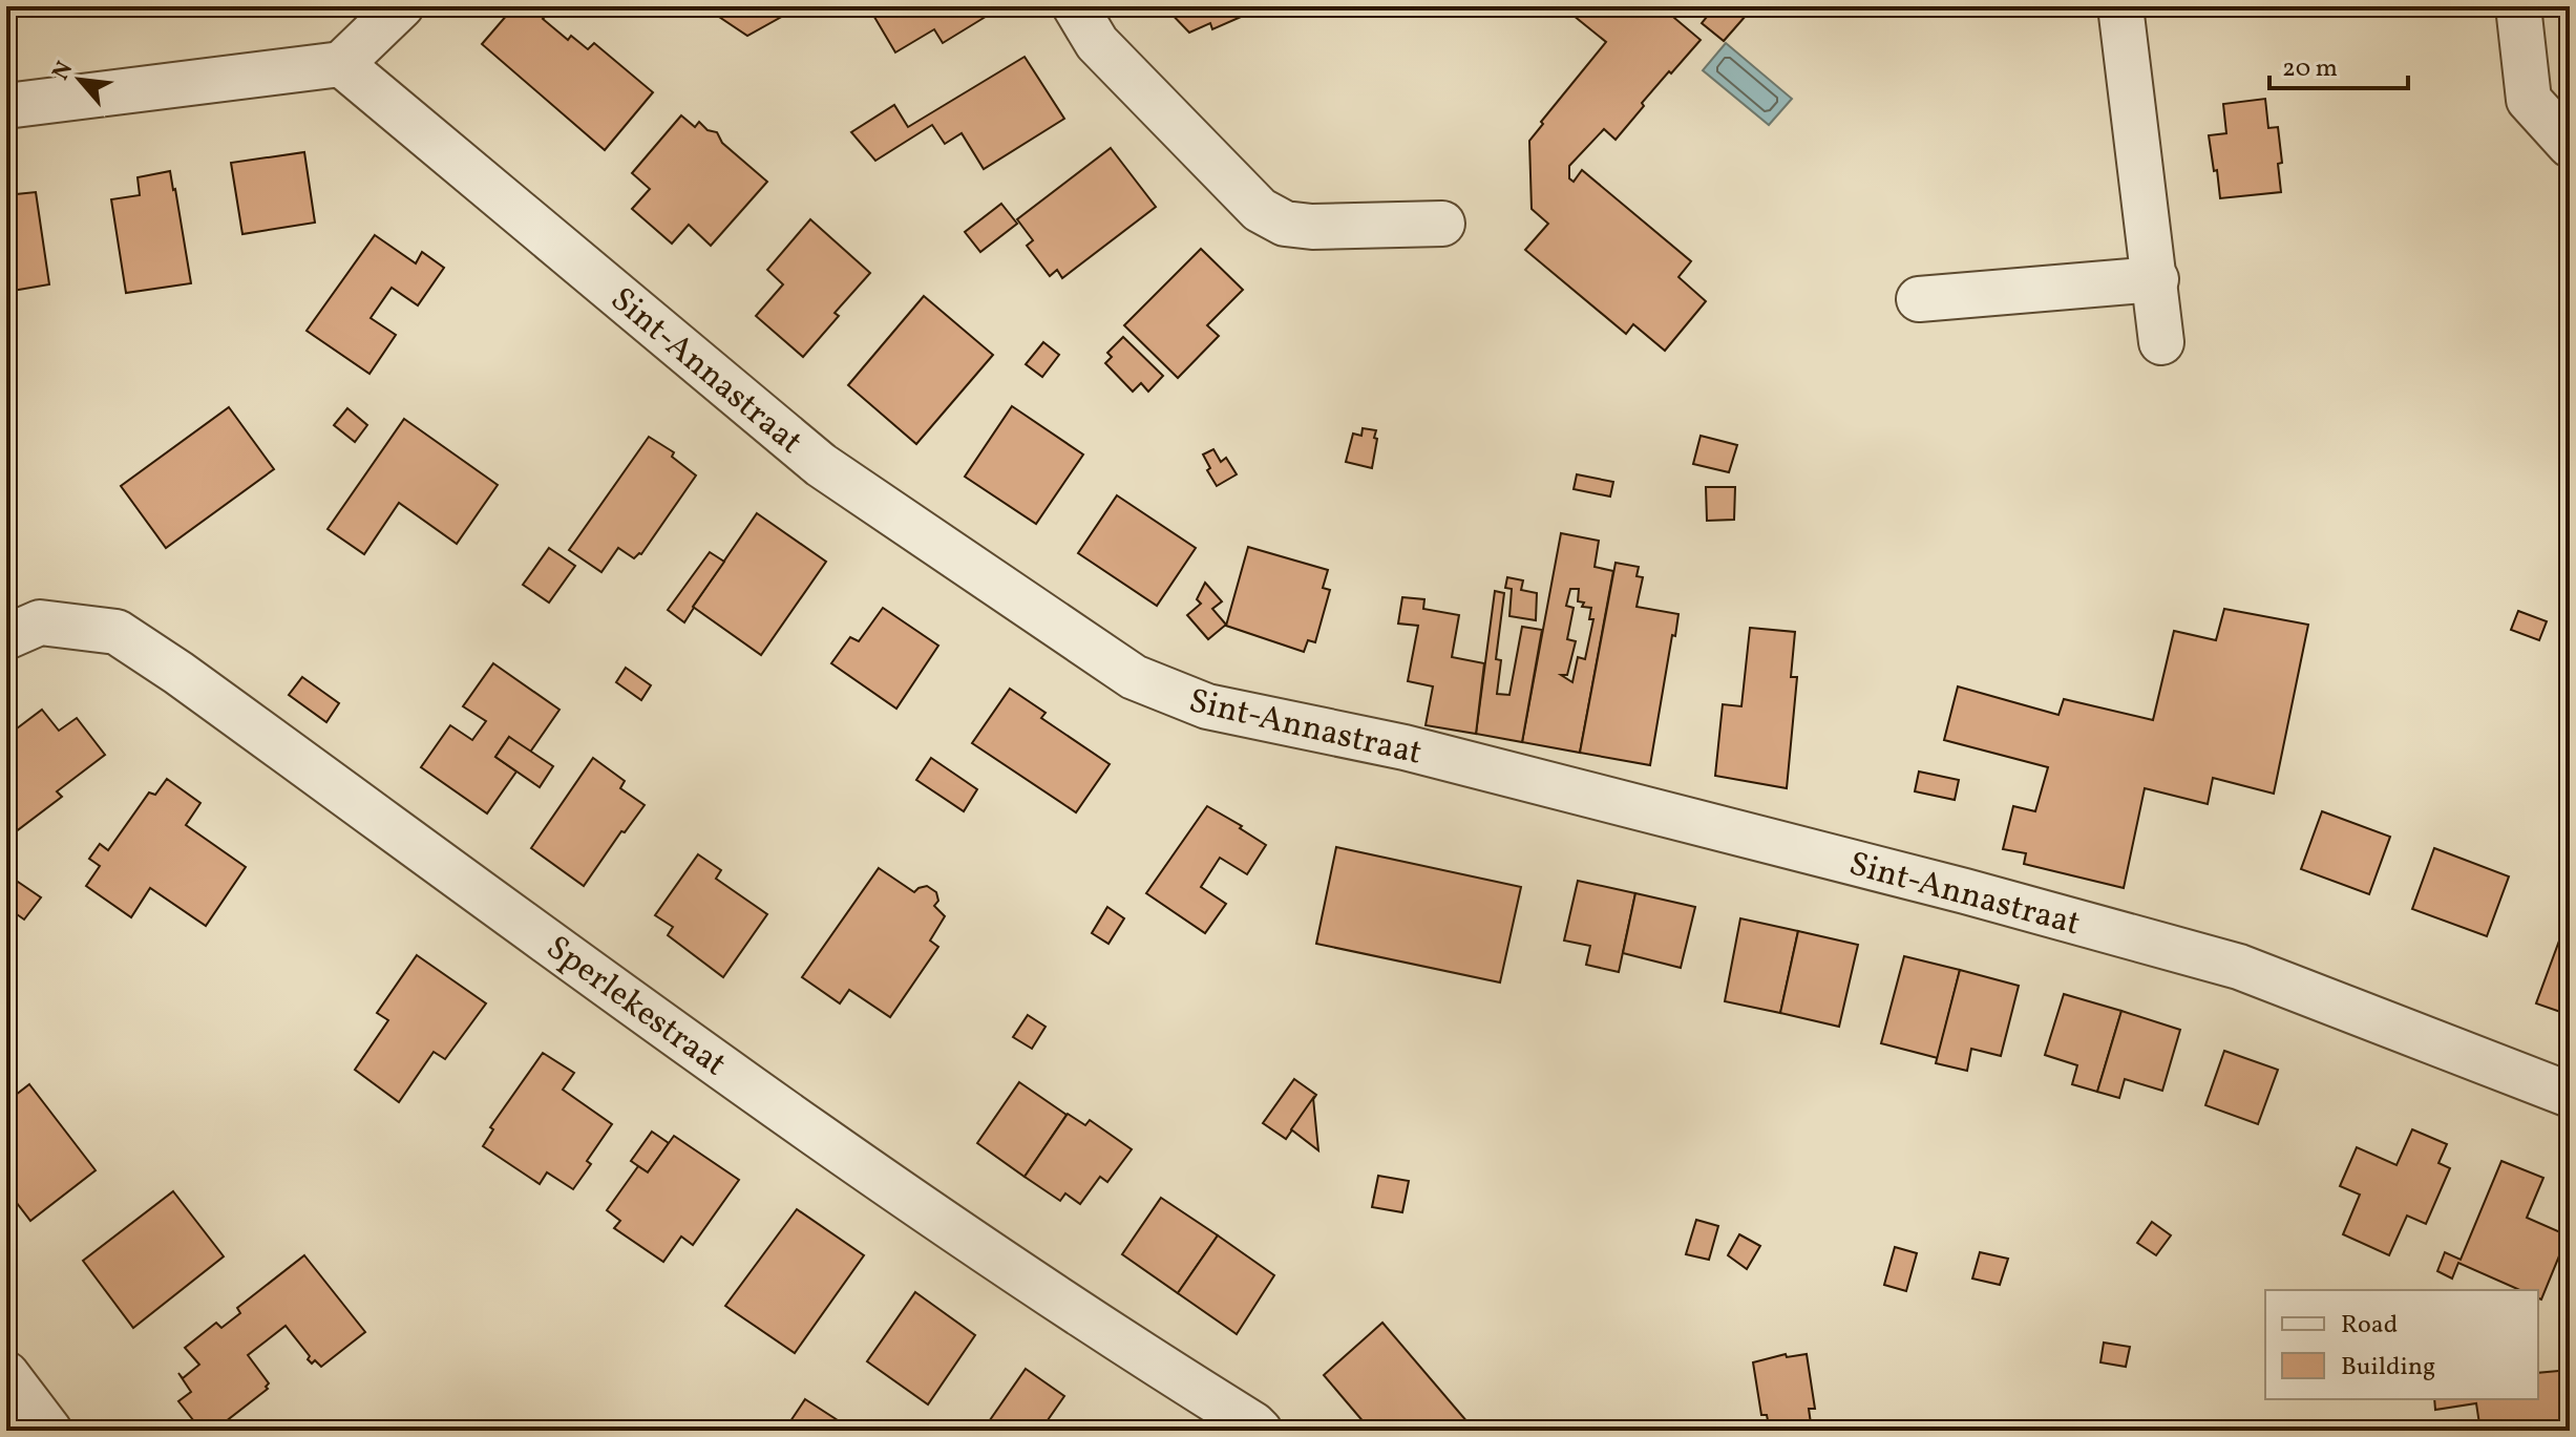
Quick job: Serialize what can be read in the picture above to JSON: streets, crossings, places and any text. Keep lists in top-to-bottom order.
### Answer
{
  "streets": {
    "street": ["Sint-Annastraat", "Sperlekestraat"]
  },
  "legend": ["Road", "Building"],
  "scale_bar": "20 m",
  "north": "top left"
}
